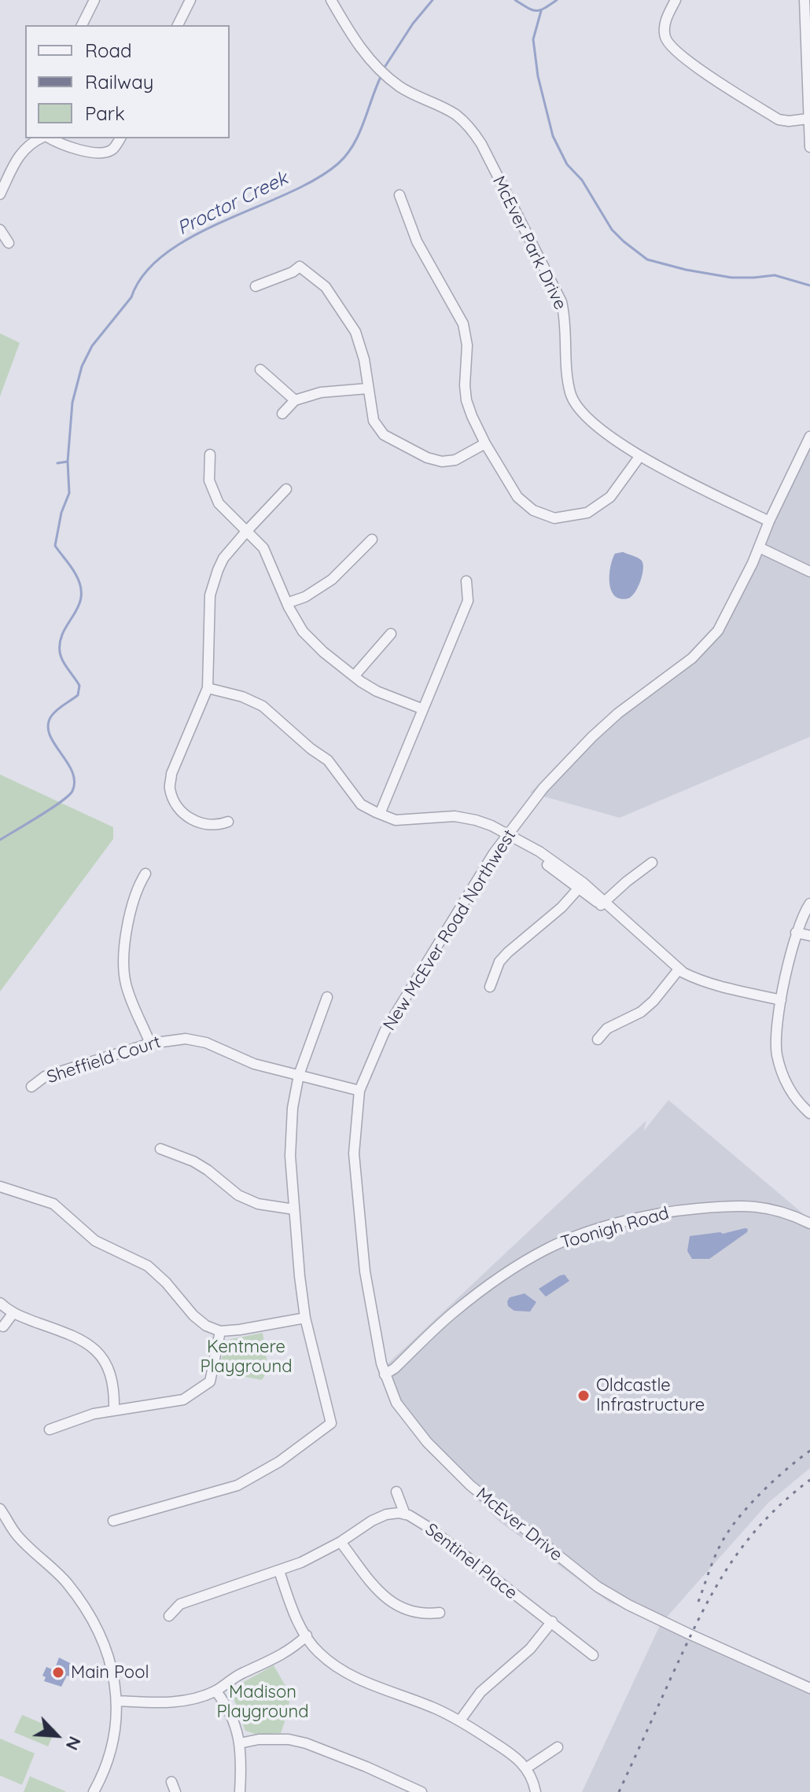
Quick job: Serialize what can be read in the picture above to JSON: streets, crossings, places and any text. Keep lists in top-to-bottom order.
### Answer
{
  "streets": {
    "street": [
      "McEver Park Drive",
      "New McEver Road Northwest",
      "Sheffield Court",
      "Toonigh Road",
      "McEver Drive",
      "Sentinel Place"
    ]
  },
  "crossings": [
    ["McEver Park Drive", "New McEver Road Northwest"],
    ["New McEver Road Northwest", "Sheffield Court"],
    ["New McEver Road Northwest", "Toonigh Road"],
    ["New McEver Road Northwest", "McEver Drive"],
    ["Toonigh Road", "McEver Drive"]
  ],
  "water": ["Proctor Creek"],
  "parks": ["Kentmere Playground", "Madison Playground"],
  "places": ["Oldcastle Infrastructure", "Main Pool"],
  "legend": ["Road", "Railway", "Park"],
  "north": "bottom right"
}
